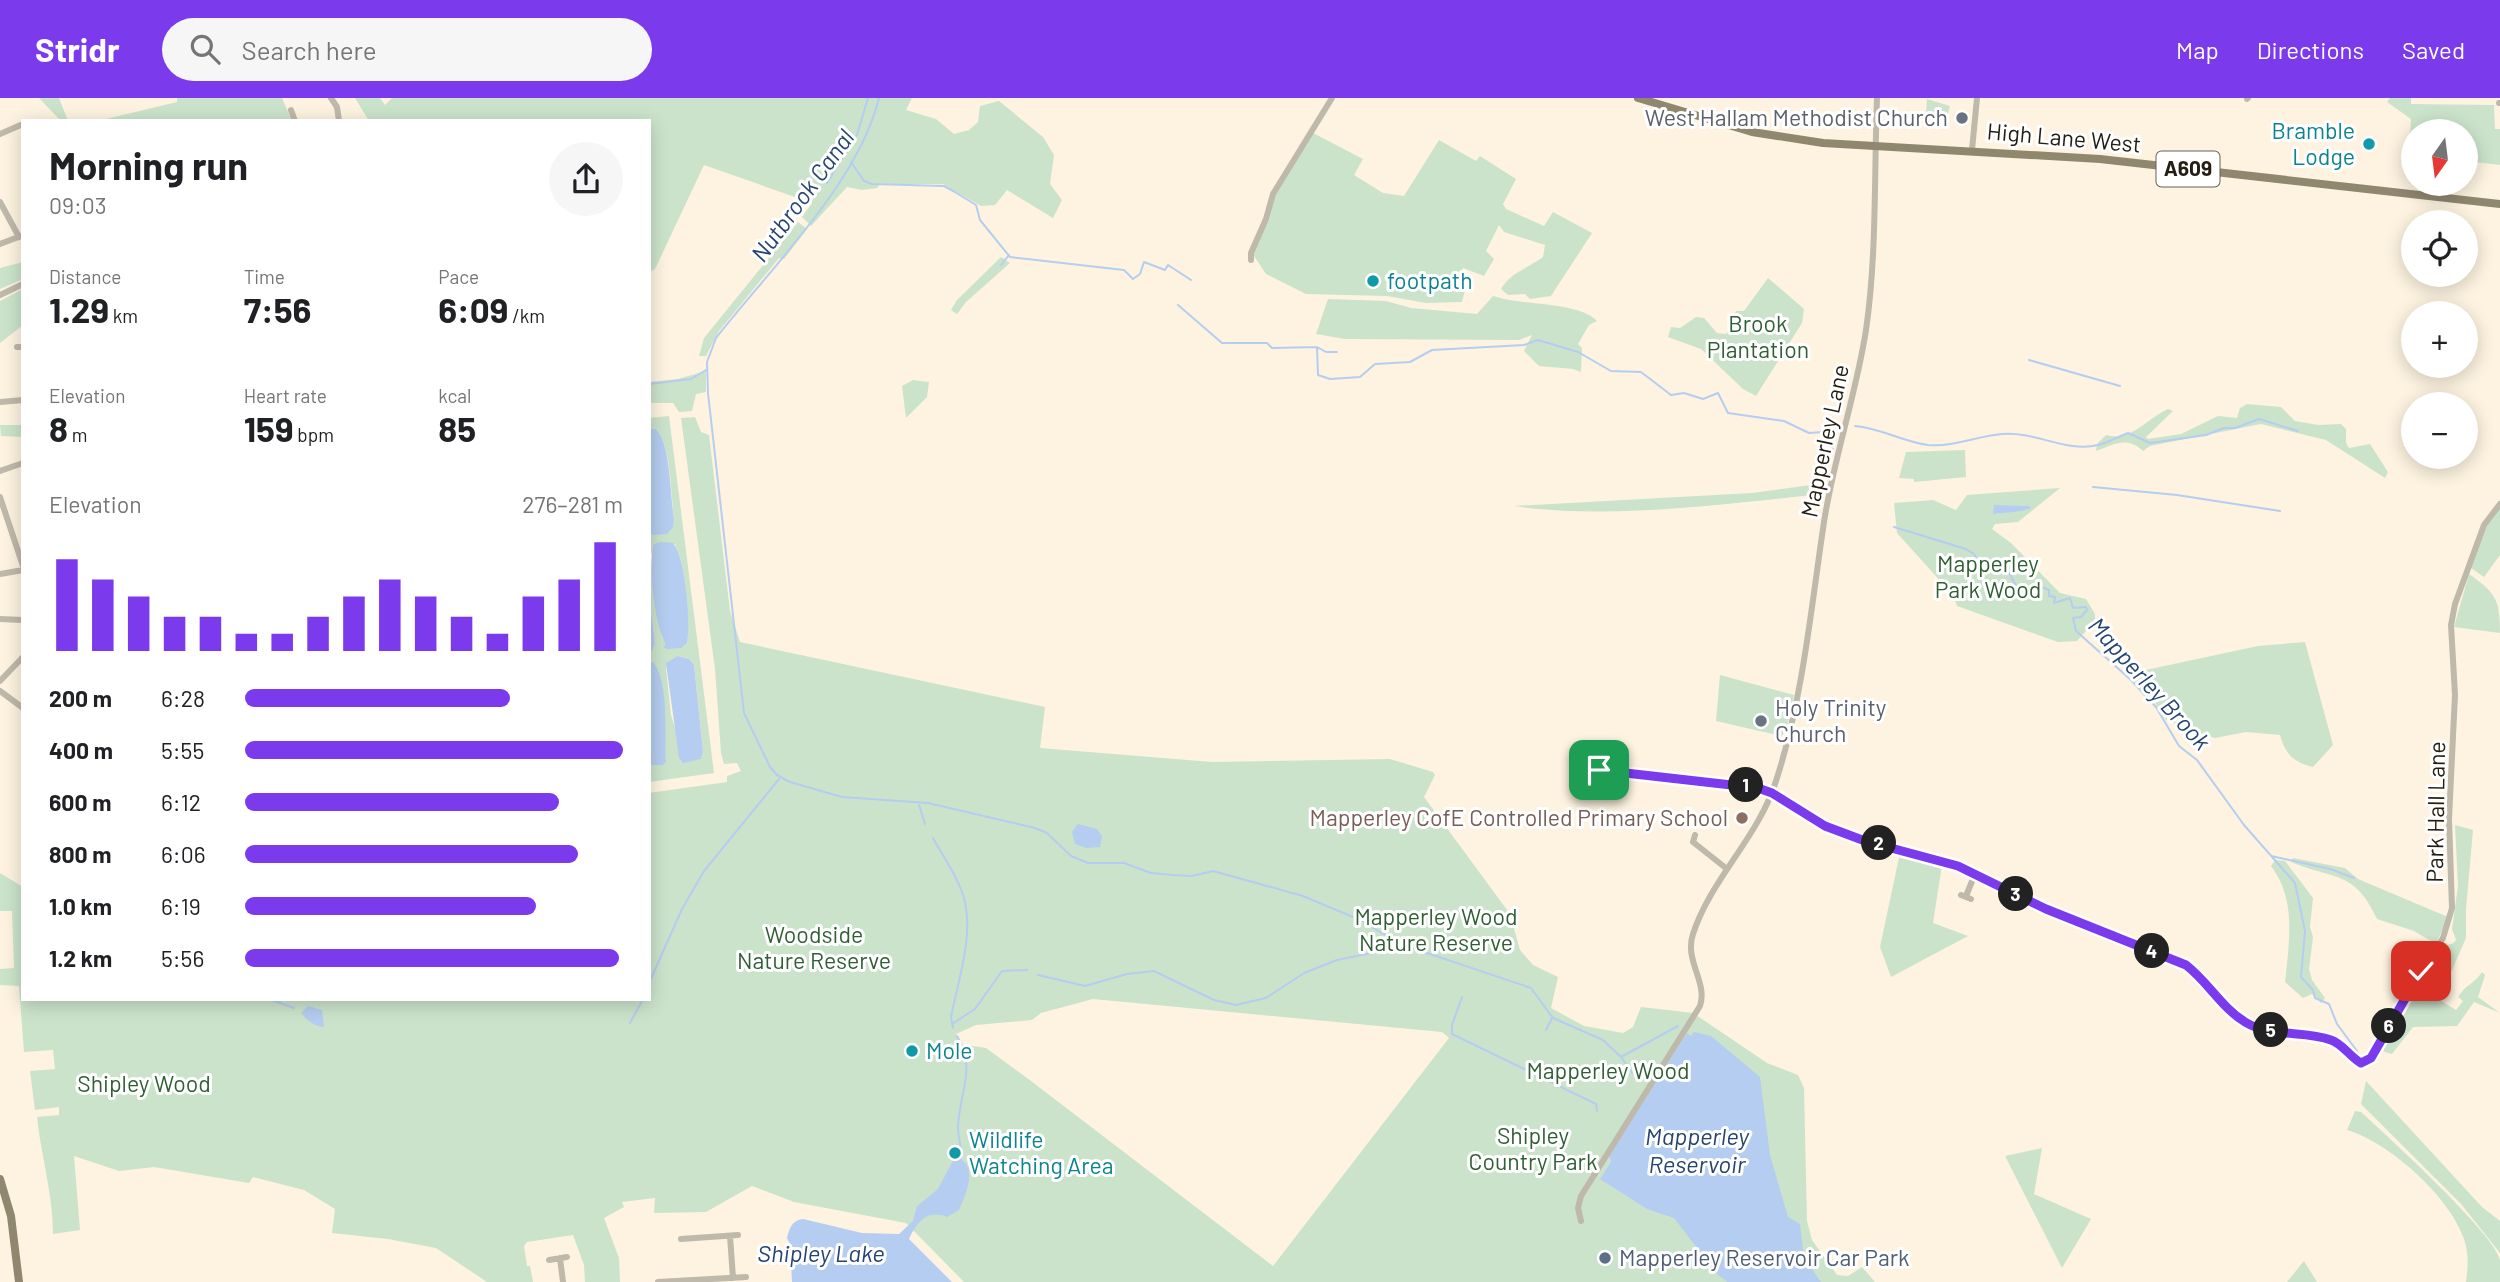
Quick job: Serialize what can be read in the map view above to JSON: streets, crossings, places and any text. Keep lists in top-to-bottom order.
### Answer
{
  "streets": {
    "main road": ["High Lane West", "A609"],
    "street": ["Mapperley Lane", "Park Hall Lane"]
  },
  "crossings": [
    ["High Lane West", "A609"],
    ["High Lane West", "Mapperley Lane"],
    ["A609", "Mapperley Lane"]
  ],
  "water": [
    "Nutbrook Canal",
    "Mapperley Brook",
    "Mapperley Reservoir",
    "Shipley Lake"
  ],
  "parks": [
    "Brook Plantation",
    "Mapperley Park Wood",
    "Mapperley Wood Nature Reserve",
    "Woodside Nature Reserve",
    "Mapperley Wood",
    "Shipley Wood",
    "Shipley Country Park"
  ],
  "places": [
    "West Hallam Methodist Church",
    "Bramble Lodge",
    "footpath",
    "Holy Trinity Church",
    "Mapperley CofE Controlled Primary School",
    "Mole",
    "Wildlife Watching Area",
    "Mapperley Reservoir Car Park"
  ],
  "north": "bottom",
  "page": {
    "header": "Stridr",
    "search": "Search here",
    "nav": ["Map", "Directions", "Saved"],
    "map_buttons": ["+", "−"],
    "heading": ["Morning run", "09:03"],
    "stats": [
      ["Distance", "1.29 km"],
      ["Time", "7:56"],
      ["Pace", "6:09 /km"],
      ["Elevation", "8 m"],
      ["Heart rate", "159 bpm"],
      ["kcal", "85"]
    ],
    "chart": ["Elevation", "276–281 m"],
    "list": [
      {
        "name": "200 m",
        "note": "6:28"
      },
      {
        "name": "400 m",
        "note": "5:55"
      },
      {
        "name": "600 m",
        "note": "6:12"
      },
      {
        "name": "800 m",
        "note": "6:06"
      },
      {
        "name": "1.0 km",
        "note": "6:19"
      },
      {
        "name": "1.2 km",
        "note": "5:56"
      }
    ],
    "pins": [
      "1",
      "2",
      "3",
      "4",
      "6",
      "5"
    ]
  }
}
